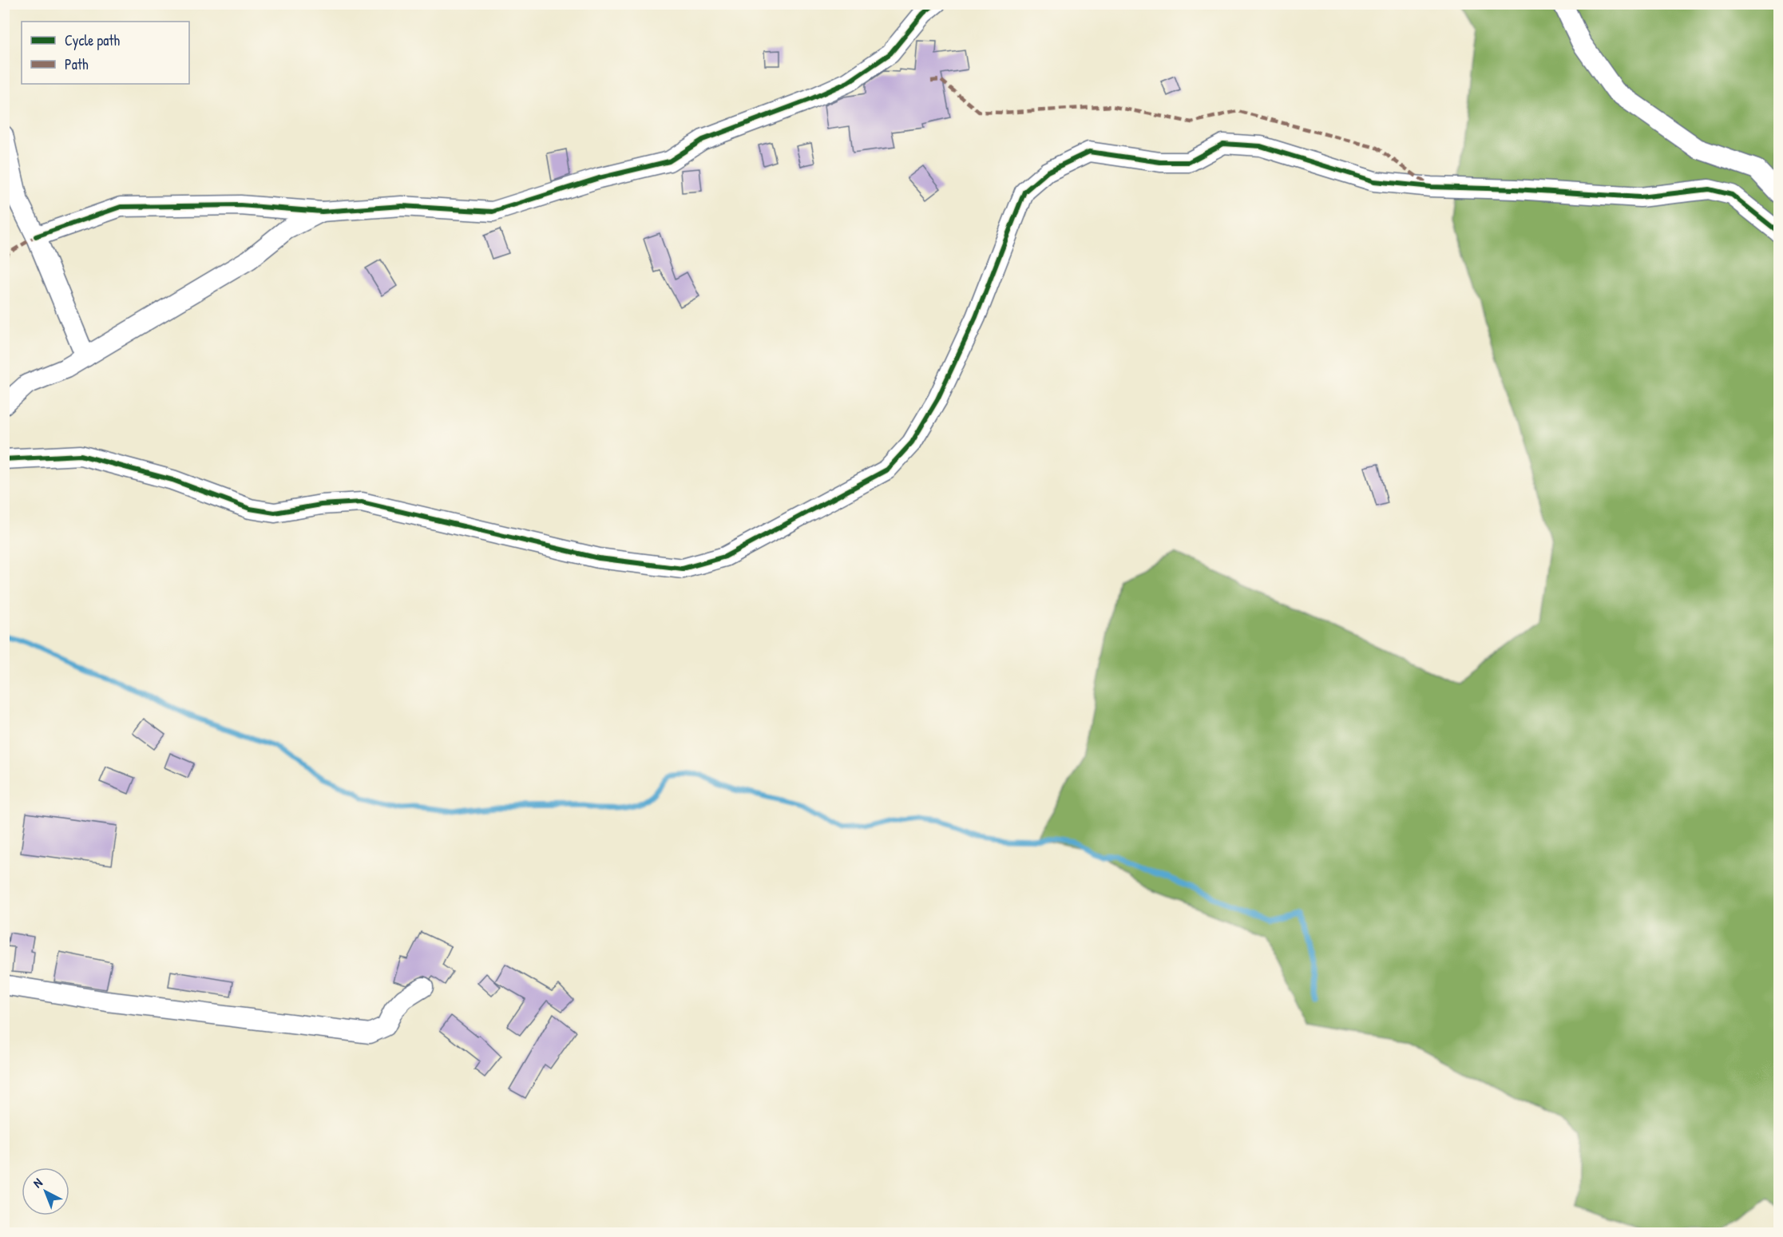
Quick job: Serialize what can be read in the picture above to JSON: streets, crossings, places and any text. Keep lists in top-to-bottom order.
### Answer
{
  "legend": ["Cycle path", "Path"],
  "north": "top left"
}
